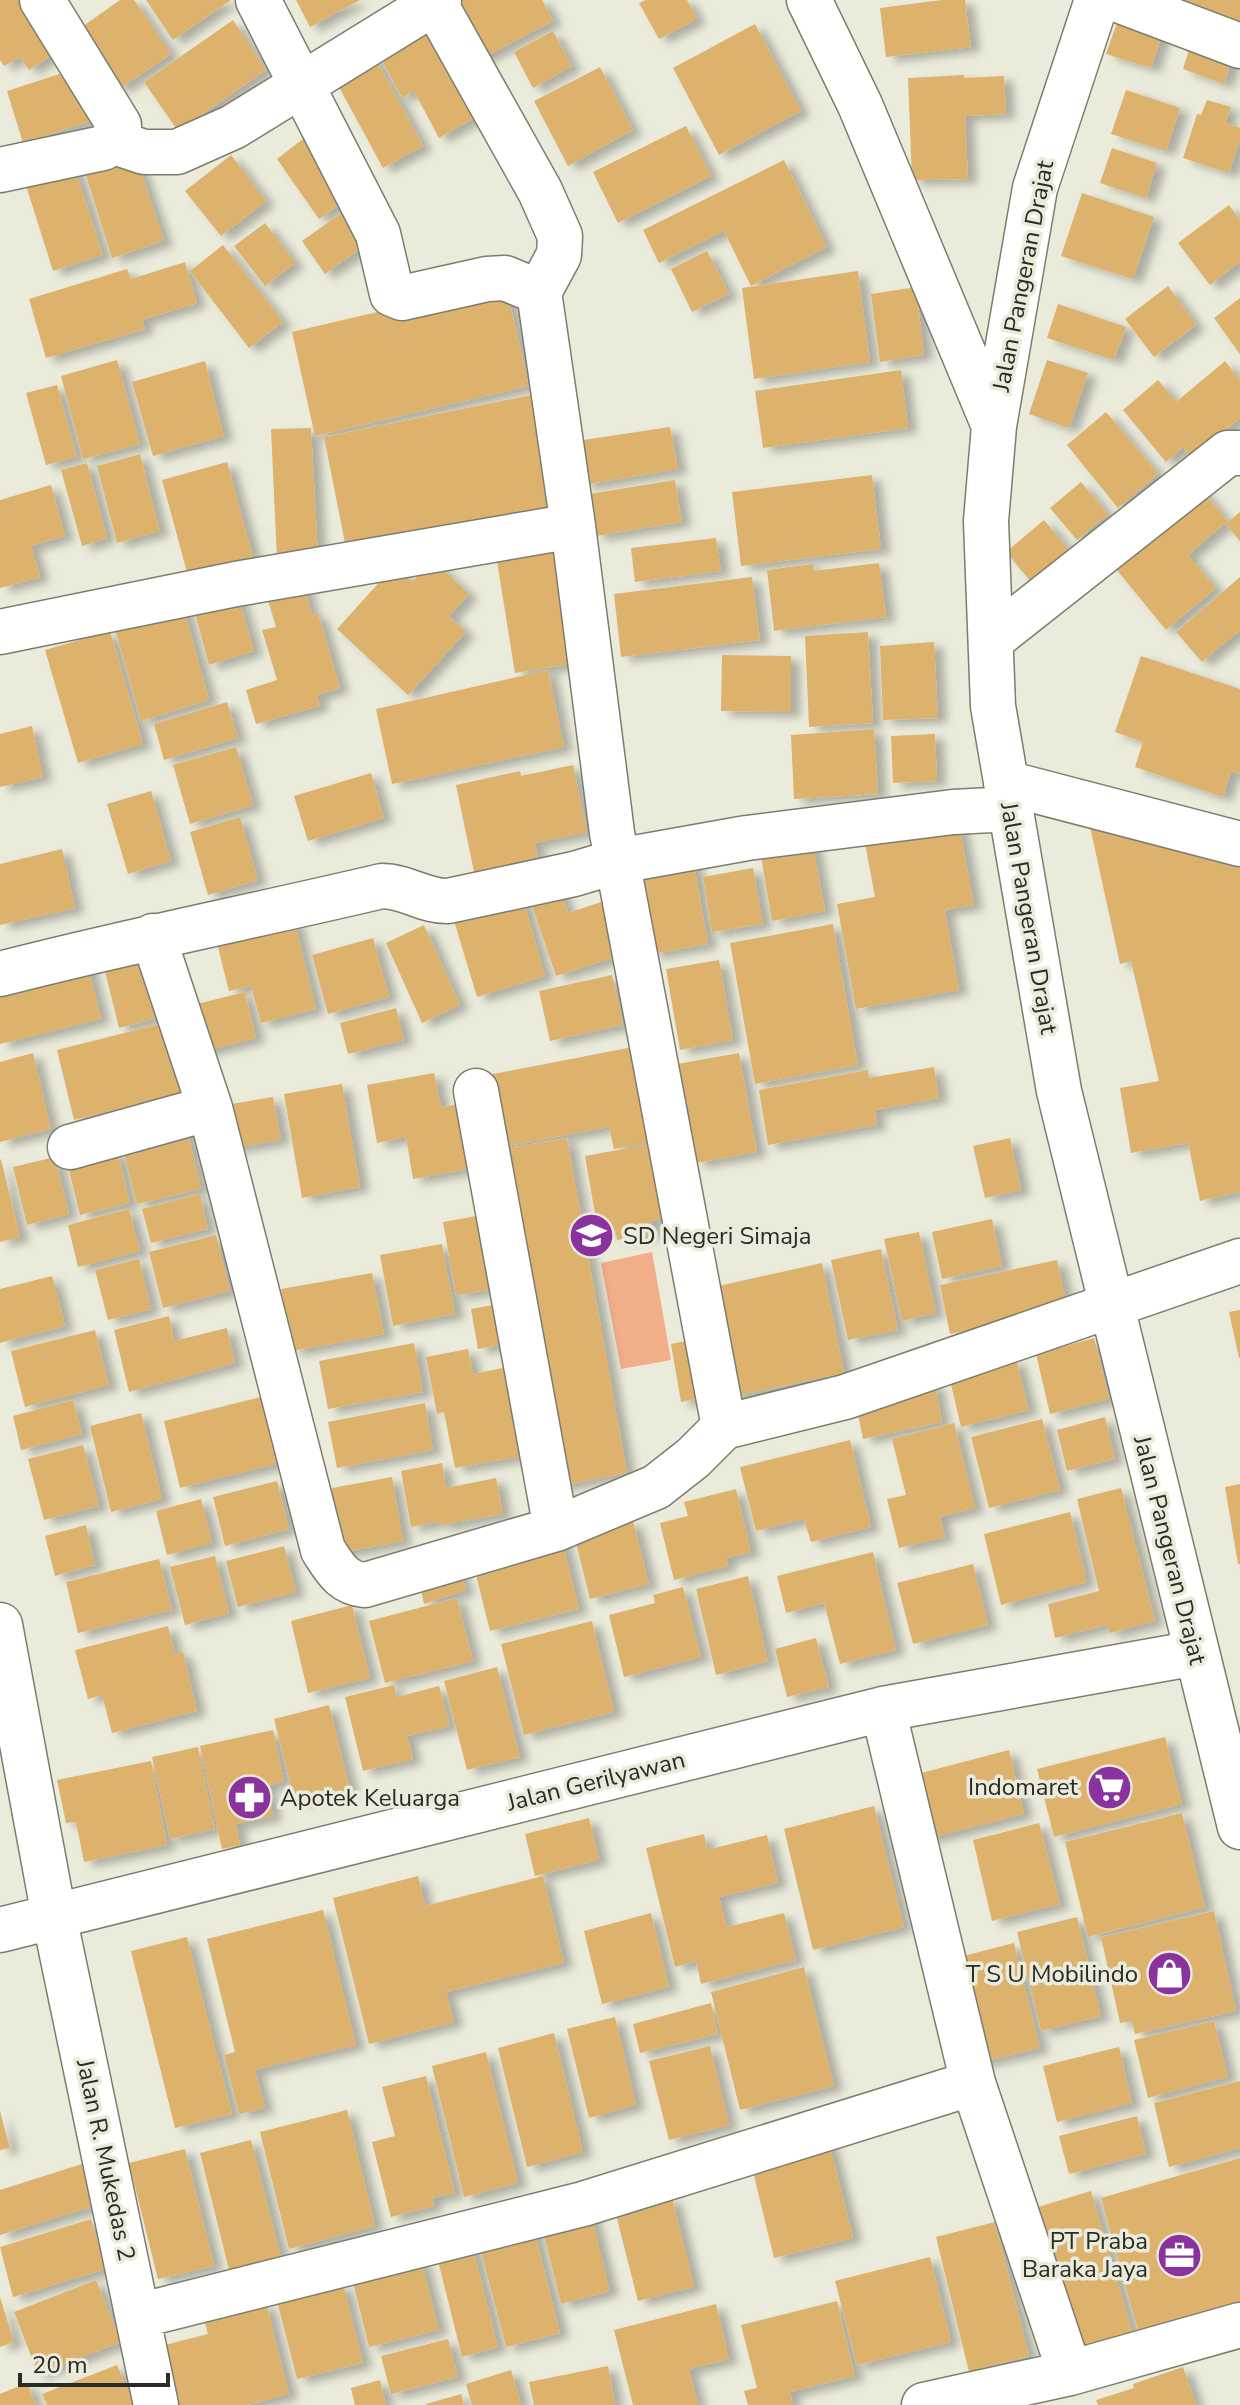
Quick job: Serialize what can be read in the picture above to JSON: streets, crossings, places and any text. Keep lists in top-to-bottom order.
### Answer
{
  "streets": {
    "street": ["Jalan Pangeran Drajat", "Jalan Gerilyawan", "Jalan R. Mukedas 2"]
  },
  "crossings": [
    ["Jalan Pangeran Drajat", "Jalan Gerilyawan"],
    ["Jalan Gerilyawan", "Jalan R. Mukedas 2"]
  ],
  "places": {
    "school or university": ["SD Negeri Simaja"],
    "supermarket": ["Indomaret"],
    "pharmacy": ["Apotek Keluarga"],
    "shop": ["T S U Mobilindo"],
    "office": ["PT Praba Baraka Jaya"]
  },
  "scale_bar": "20 m"
}
